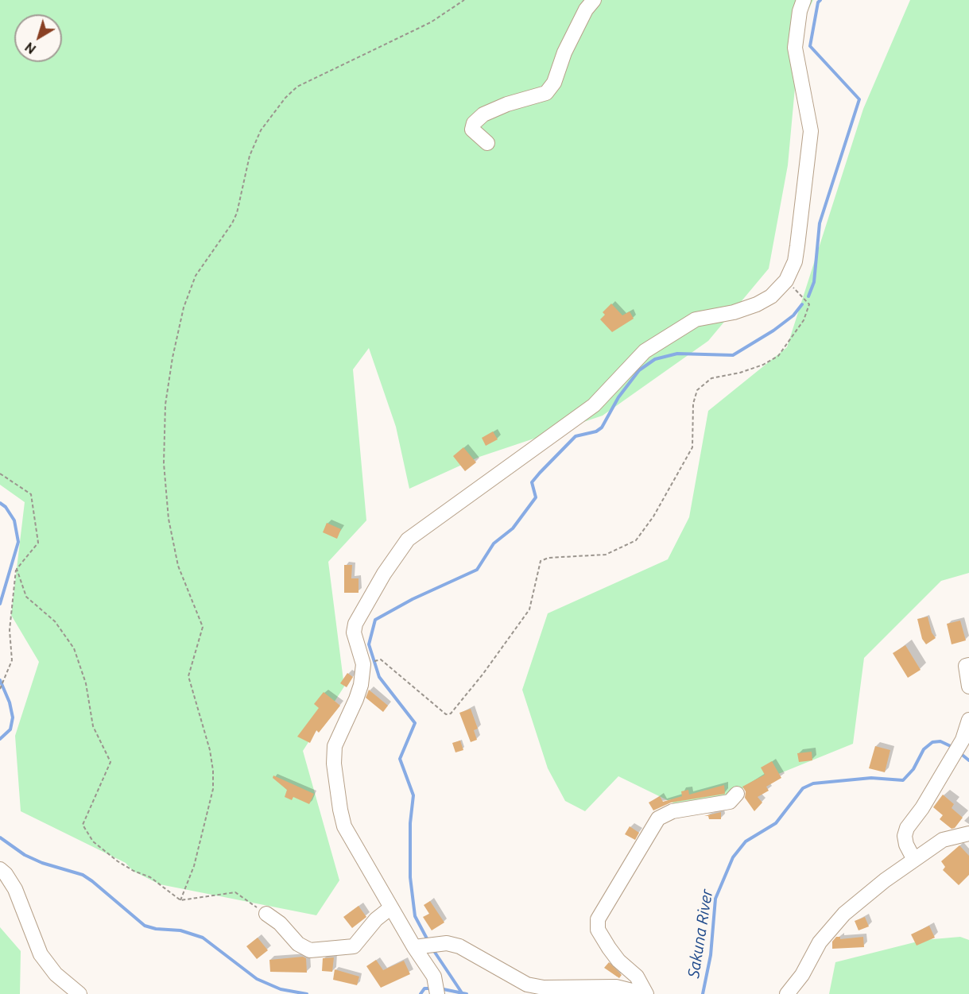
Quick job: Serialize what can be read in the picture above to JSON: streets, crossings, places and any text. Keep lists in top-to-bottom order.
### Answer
{
  "water": ["Sakuna River"],
  "north": "bottom left"
}
